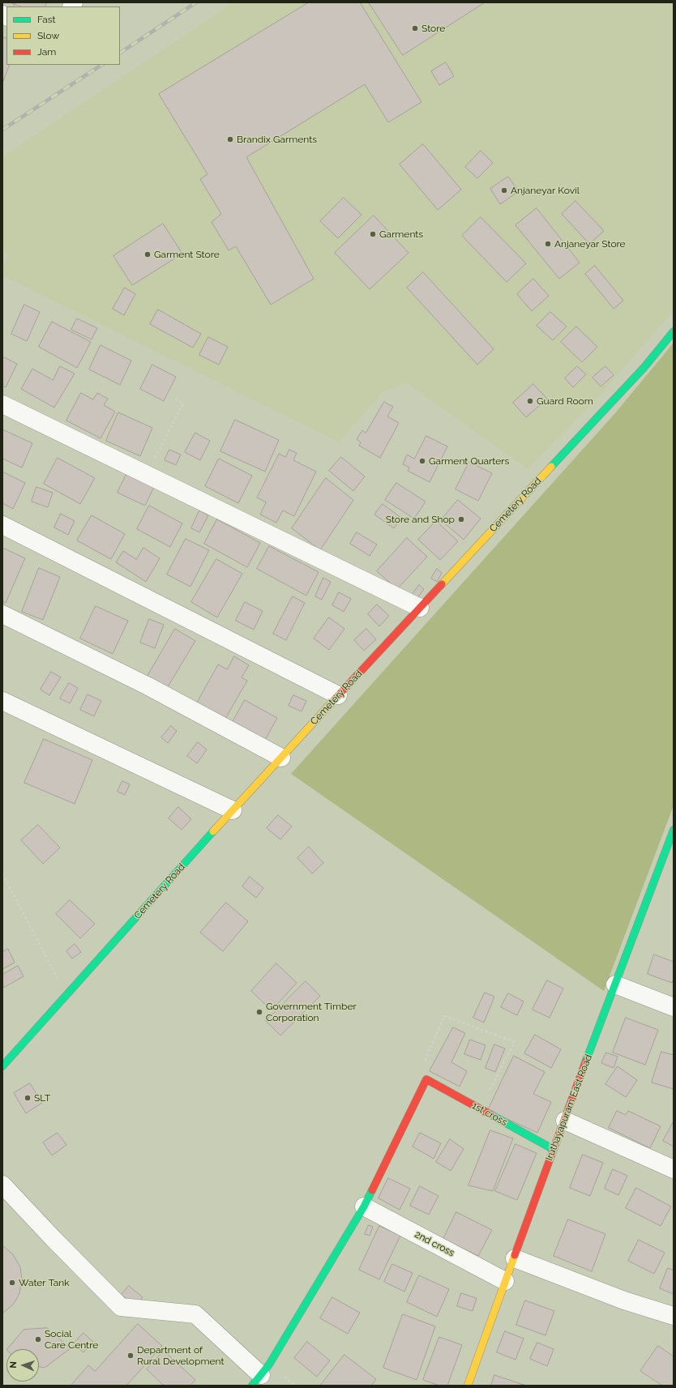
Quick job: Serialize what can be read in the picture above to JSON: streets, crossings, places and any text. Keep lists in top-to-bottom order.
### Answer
{
  "streets": {
    "main road": ["Cemetery Road", "Iruthayapuram East Road", "1st cross"],
    "street": ["2nd cross"]
  },
  "crossings": [
    ["Iruthayapuram East Road", "1st cross"],
    ["Iruthayapuram East Road", "2nd cross"]
  ],
  "places": [
    "Store",
    "Brandix Garments",
    "Anjaneyar Kovil",
    "Garments",
    "Anjaneyar Store",
    "Garment Store",
    "Guard Room",
    "Garment Quarters",
    "Store and Shop",
    "Government Timber Corporation",
    "SLT",
    "Water Tank",
    "Social Care Centre",
    "Department of Rural Development"
  ],
  "legend": ["Fast", "Slow", "Jam"],
  "north": "left"
}
